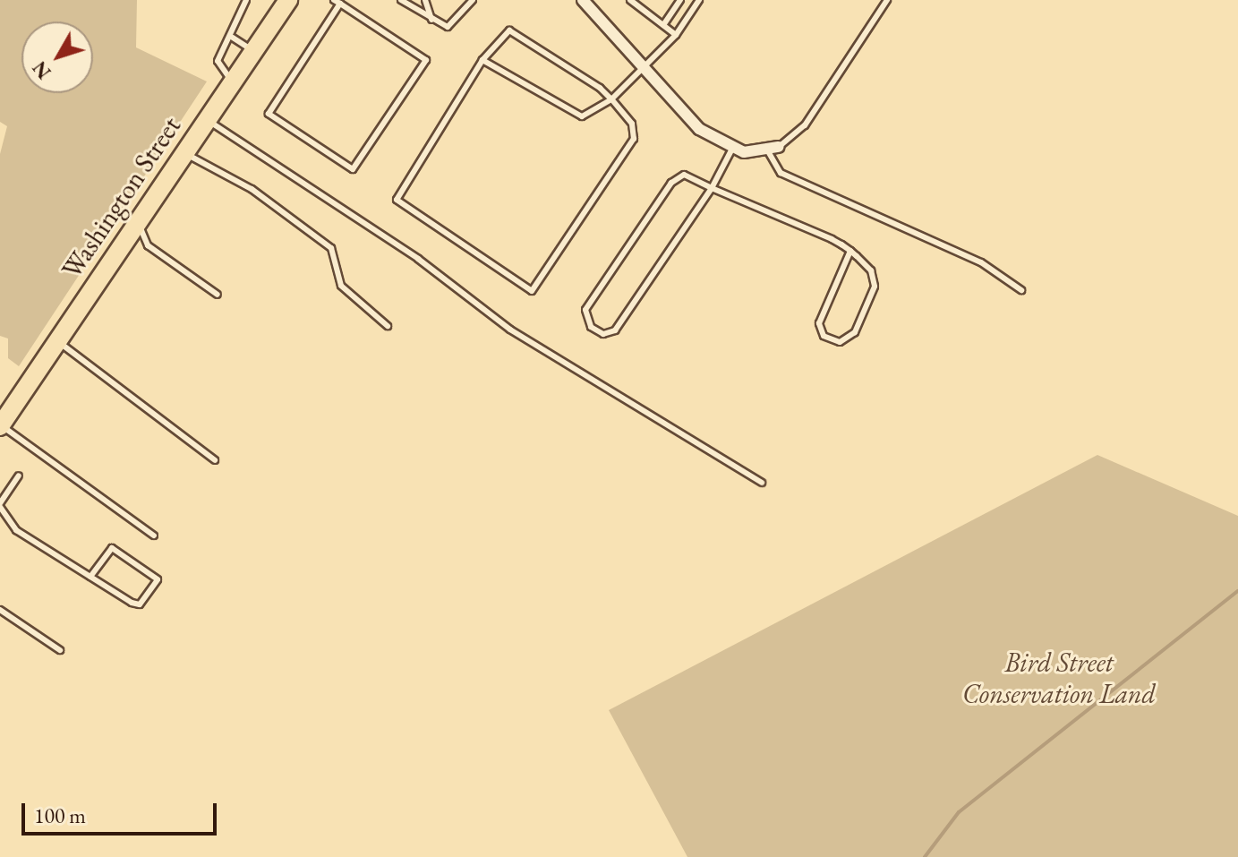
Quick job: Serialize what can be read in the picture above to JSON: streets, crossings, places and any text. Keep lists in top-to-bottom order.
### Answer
{
  "streets": {
    "main road": ["Washington Street"]
  },
  "parks": ["Bird Street Conservation Land"],
  "scale_bar": "100 m",
  "north": "bottom left"
}
